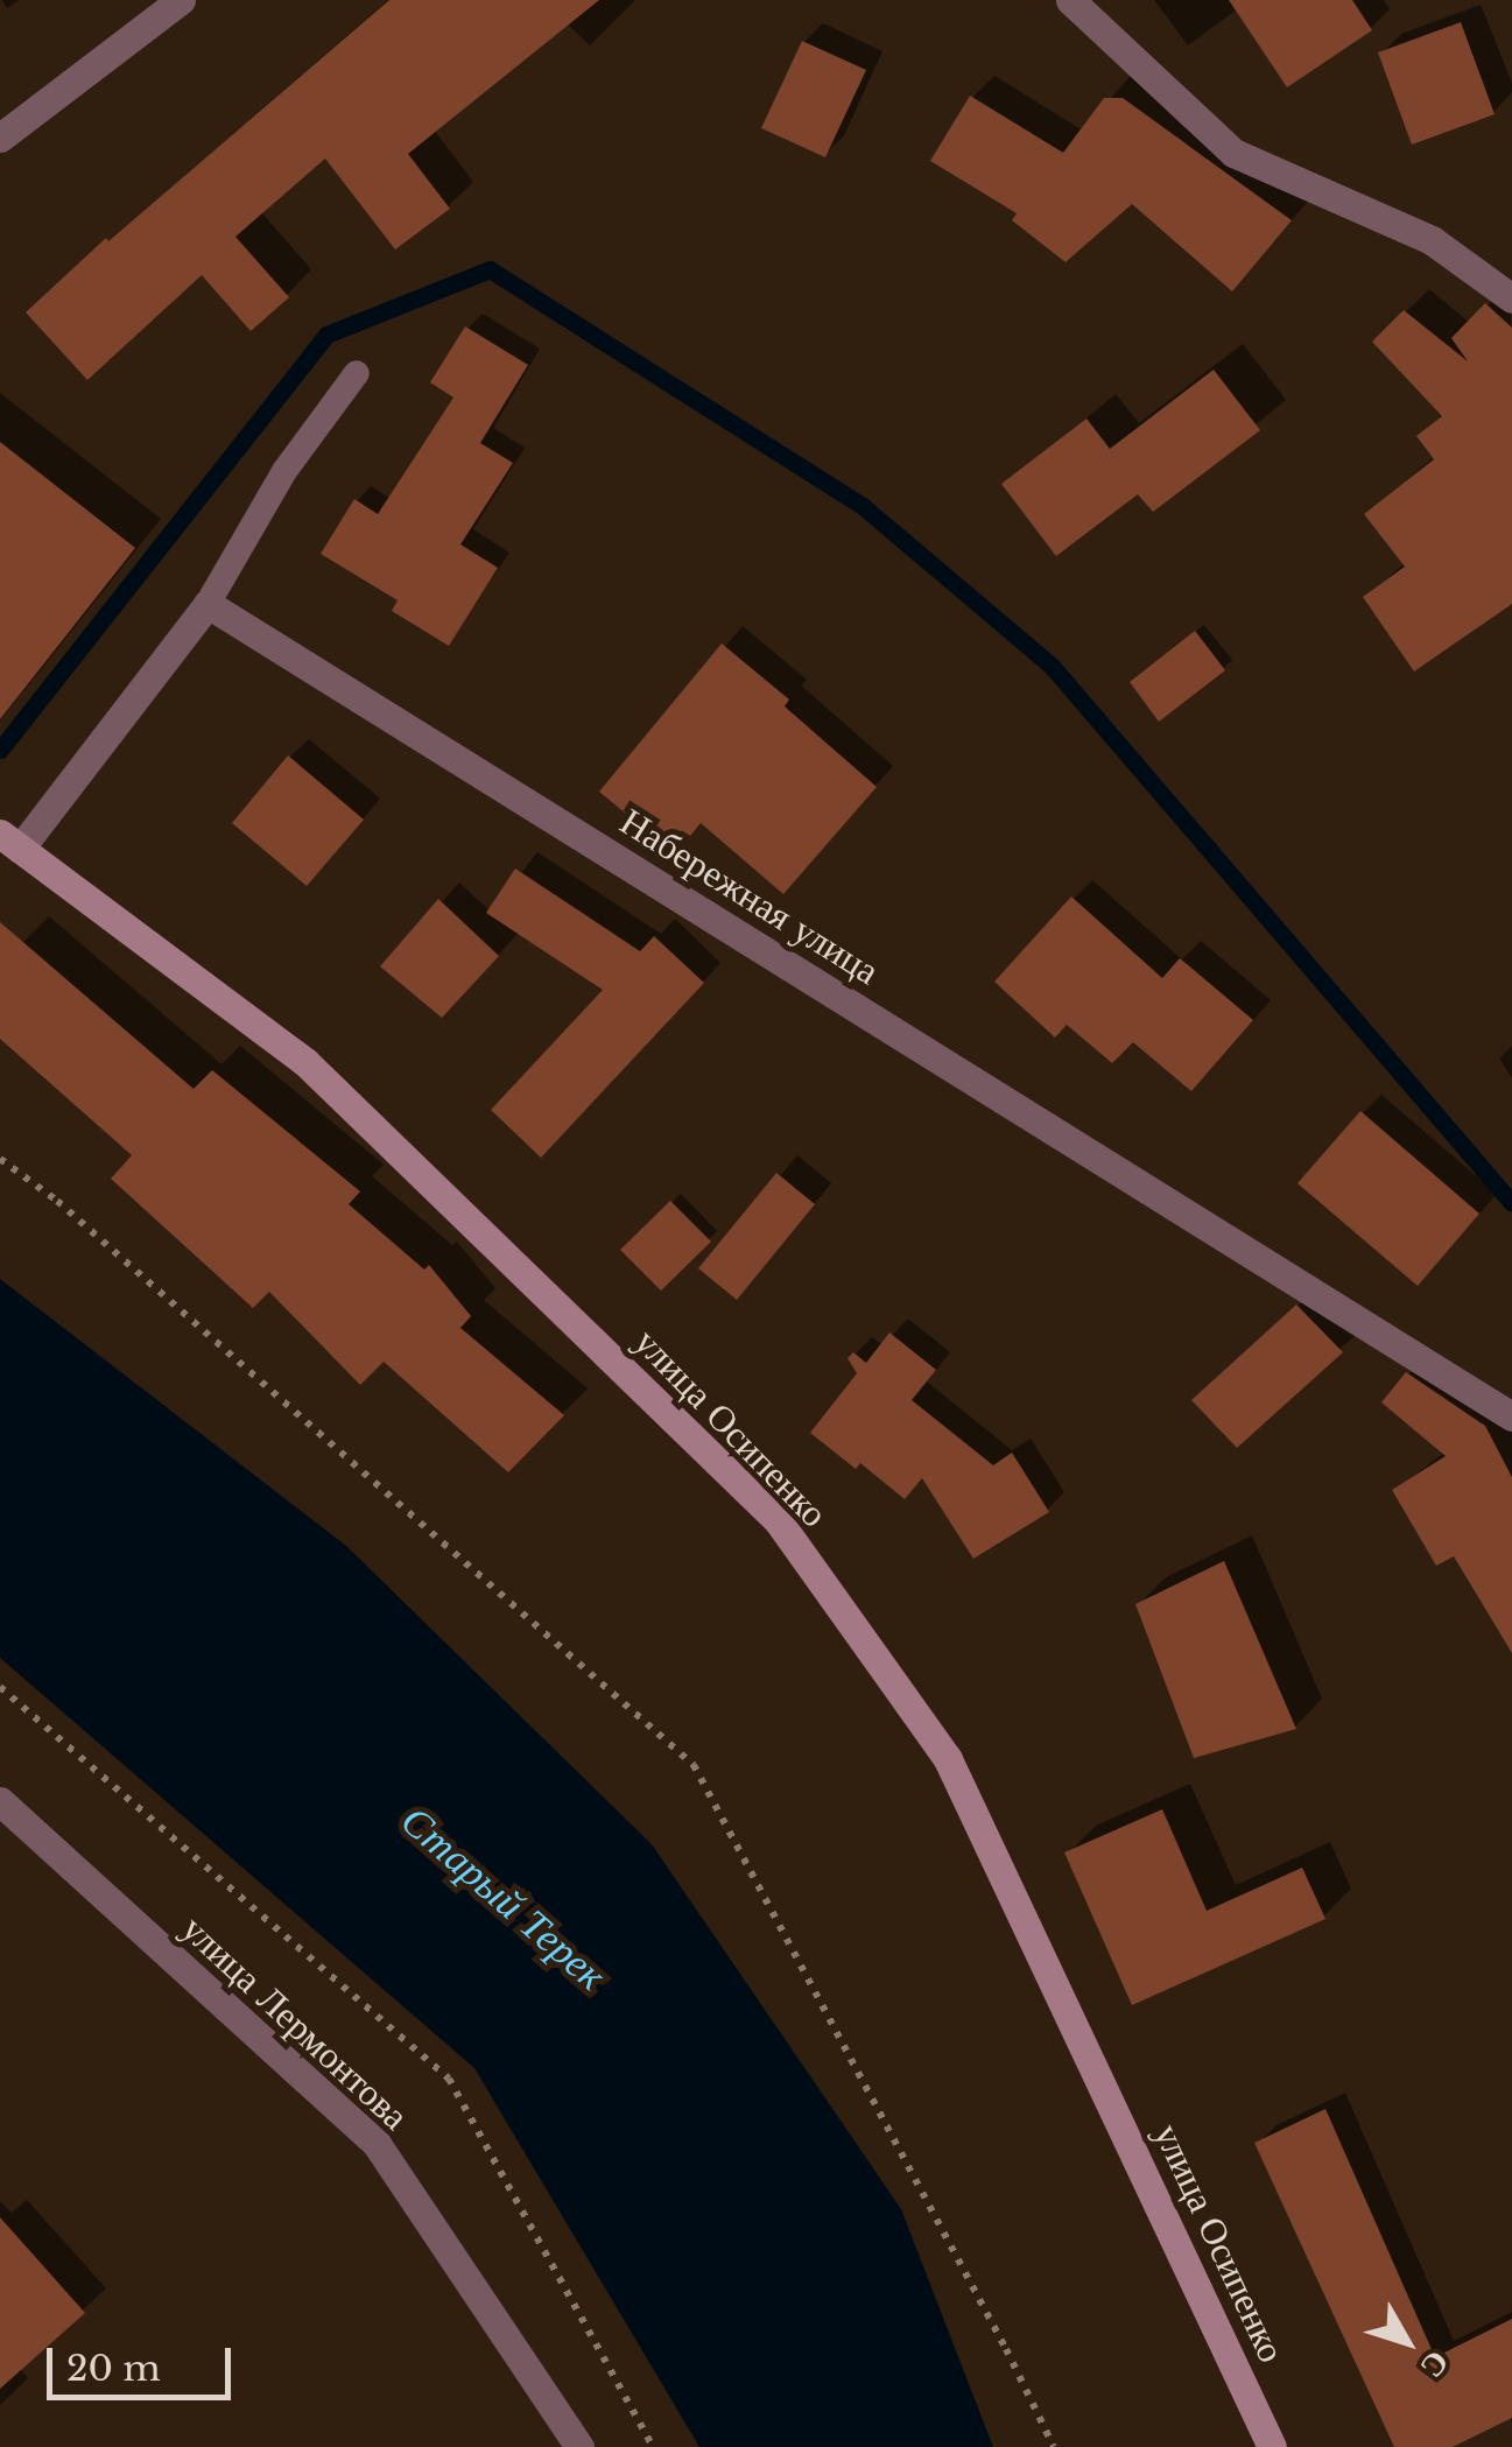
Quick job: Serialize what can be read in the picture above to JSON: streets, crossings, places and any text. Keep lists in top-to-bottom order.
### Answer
{
  "streets": {
    "main road": ["улица Осипенко"],
    "street": ["Набережная улица", "улица Лермонтова"]
  },
  "water": ["Старый Терек"],
  "scale_bar": "20 m",
  "north": "bottom right"
}
